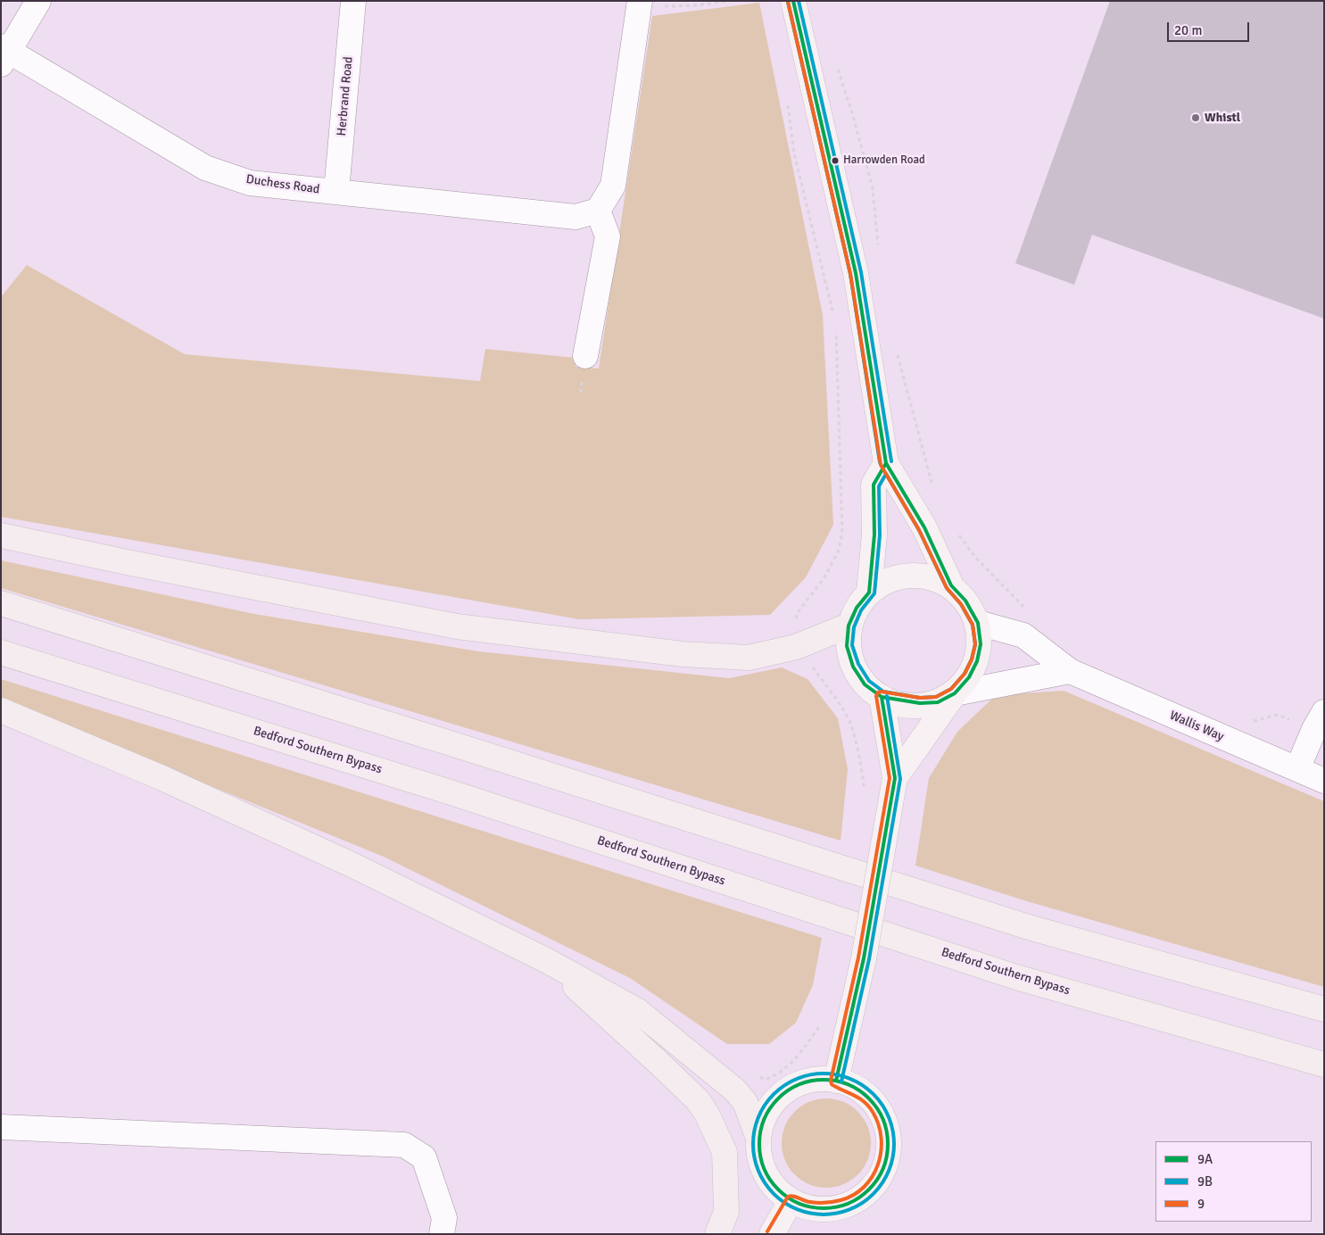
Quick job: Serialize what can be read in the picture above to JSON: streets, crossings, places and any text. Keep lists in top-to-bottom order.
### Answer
{
  "streets": {
    "highway": ["Bedford Southern Bypass"],
    "street": ["Herbrand Road", "Duchess Road", "Wallis Way"]
  },
  "crossings": [
    ["Herbrand Road", "Duchess Road"]
  ],
  "places": ["Whistl", "Harrowden Road"],
  "lines": ["transit line 9A", "transit line 9B", "transit line 9"],
  "legend": ["9A", "9B", "9"],
  "scale_bar": "20 m"
}
